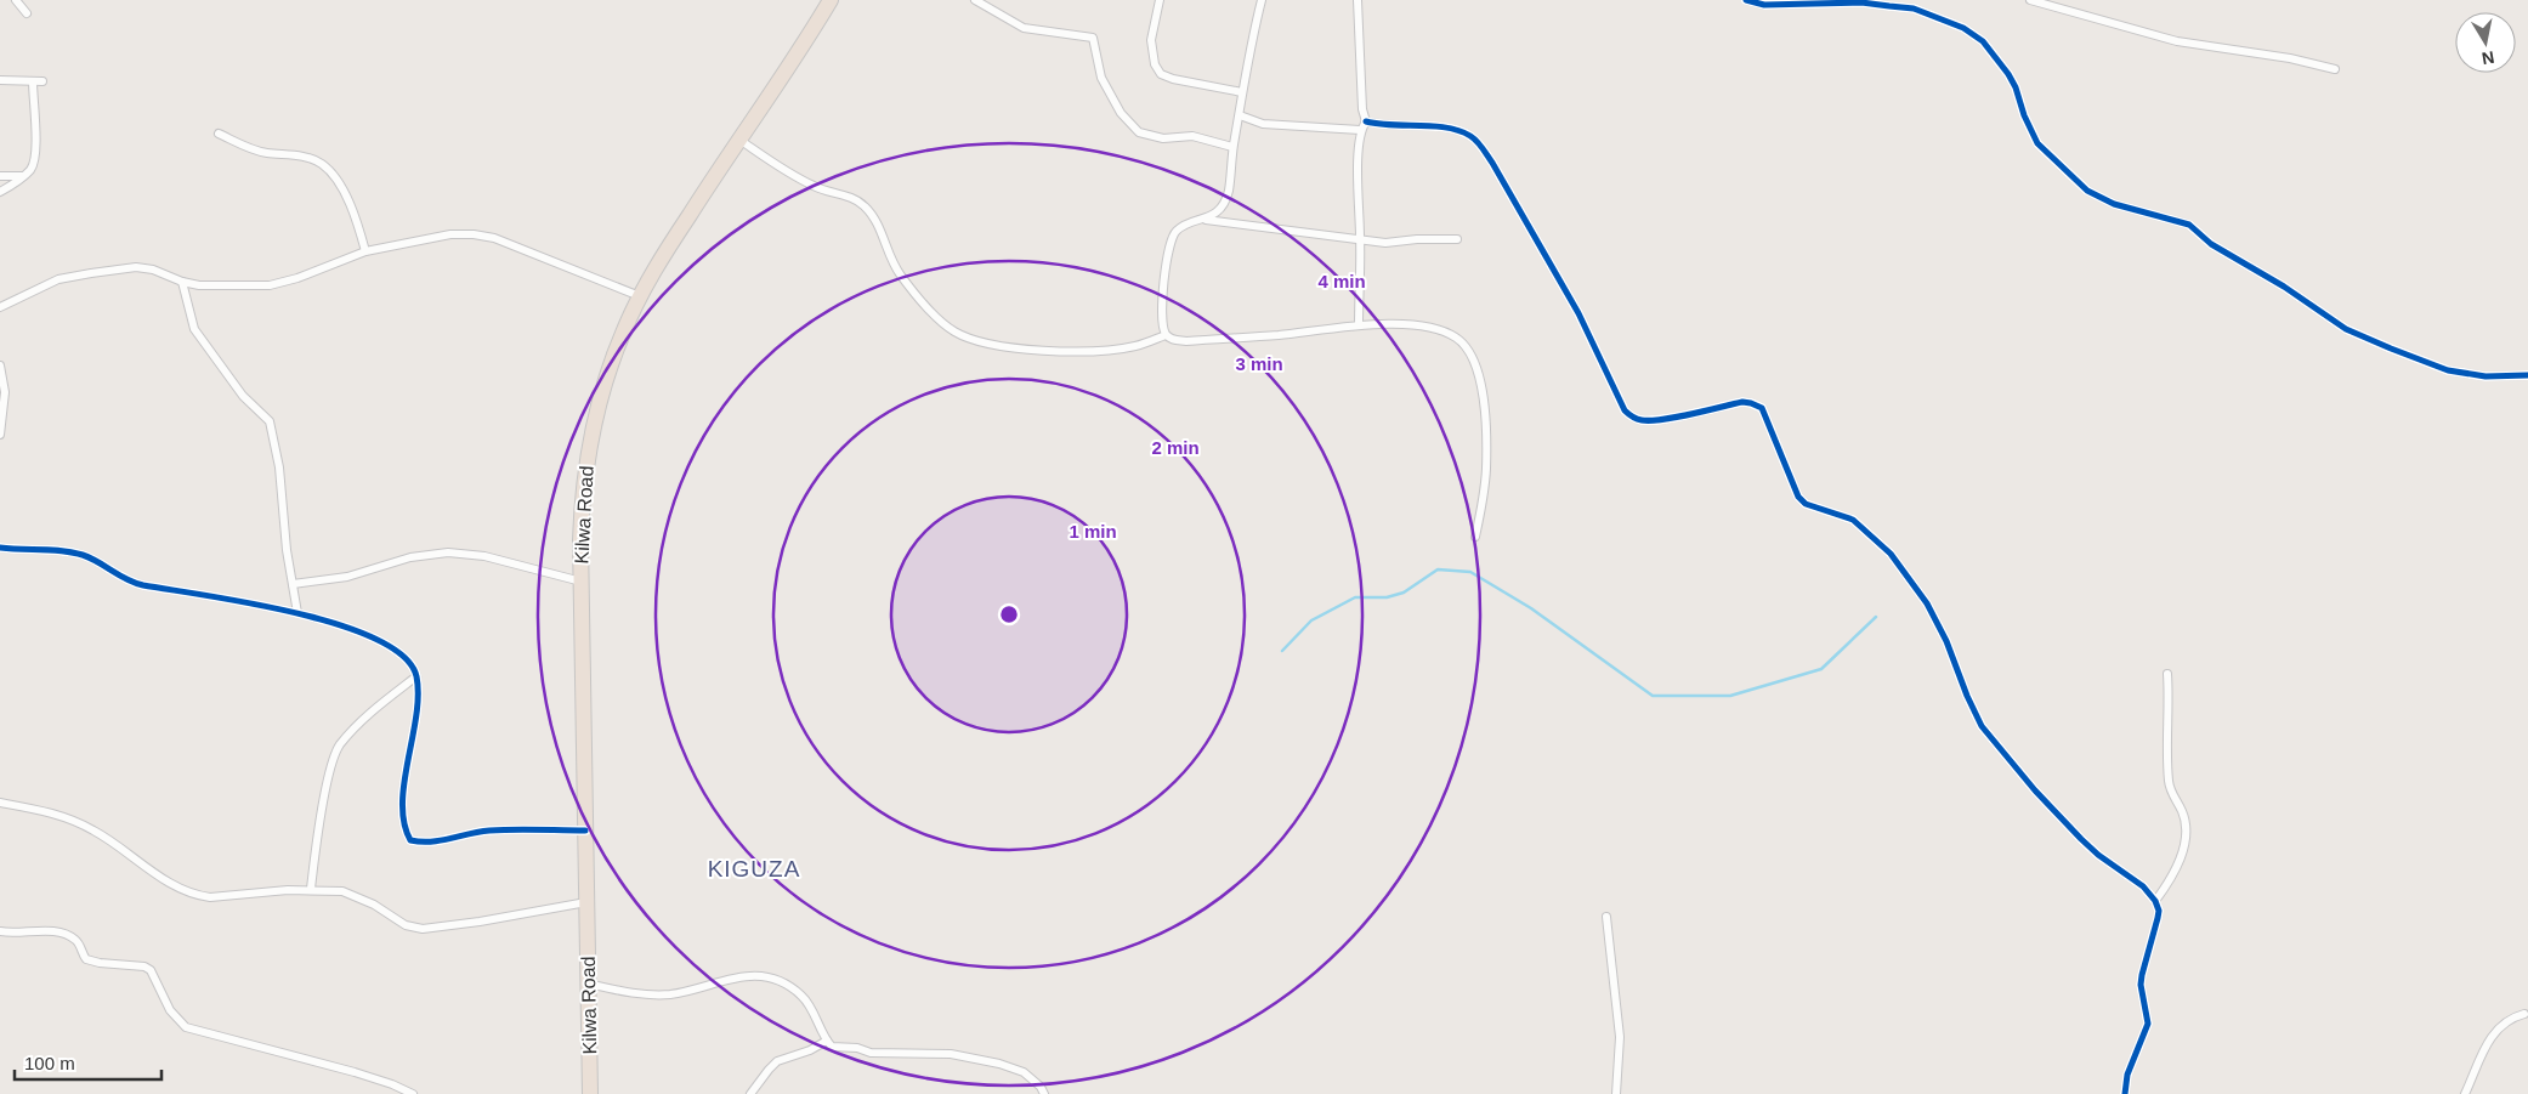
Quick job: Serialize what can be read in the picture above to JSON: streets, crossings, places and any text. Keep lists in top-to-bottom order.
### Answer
{
  "streets": {
    "highway": ["Kilwa Road"]
  },
  "districts": ["KIGUZA"],
  "scale_bar": "100 m",
  "north": "bottom",
  "rings": [
    "4 min",
    "3 min",
    "2 min",
    "1 min"
  ]
}
